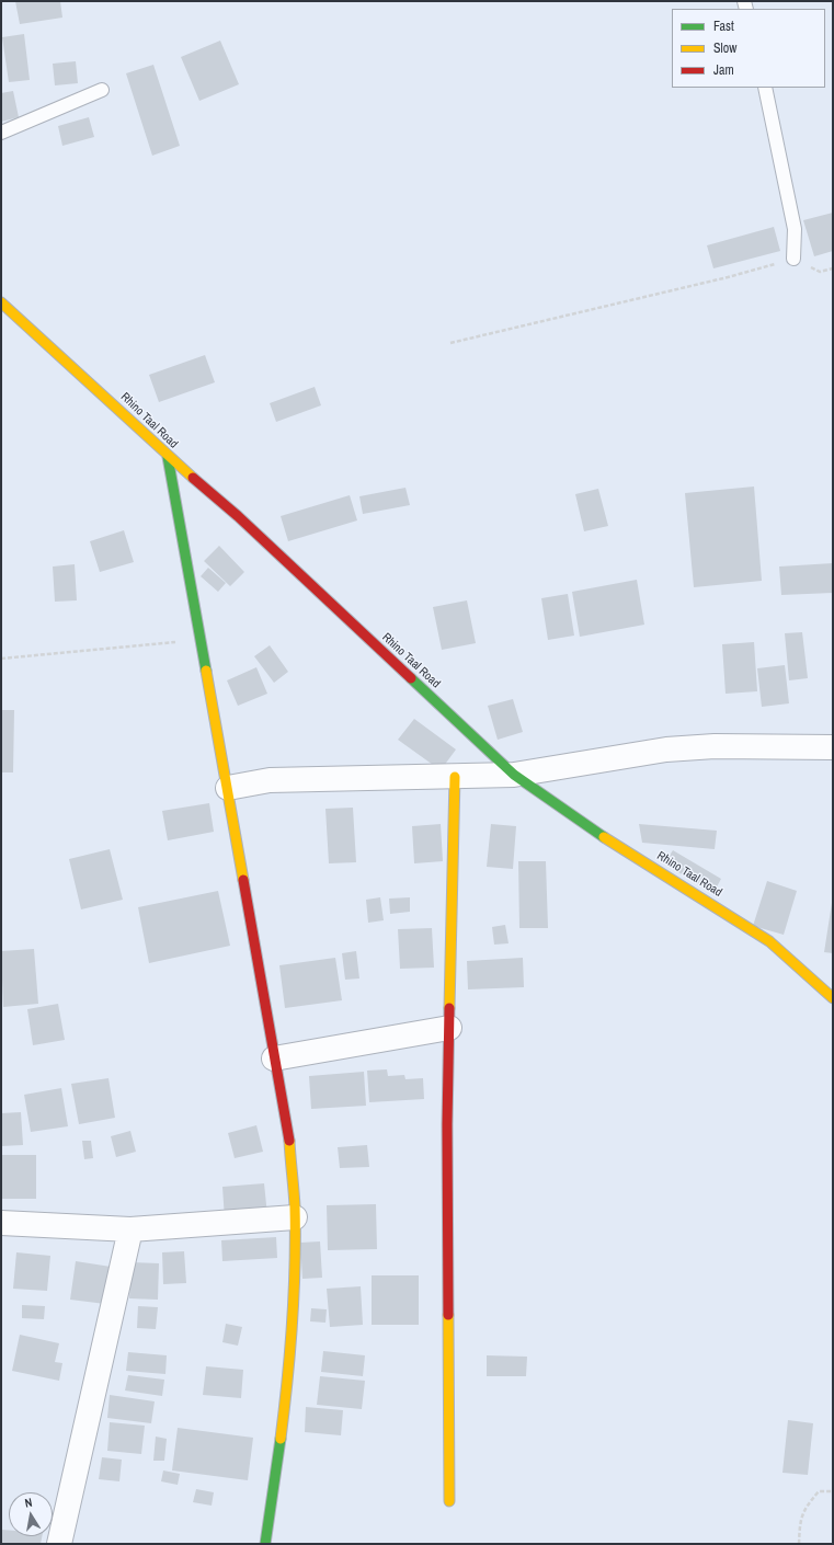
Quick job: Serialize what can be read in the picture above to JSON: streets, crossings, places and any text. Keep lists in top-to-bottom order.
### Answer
{
  "streets": {
    "street": ["Rhino Taal Road"]
  },
  "legend": ["Fast", "Slow", "Jam"],
  "north": "top"
}
